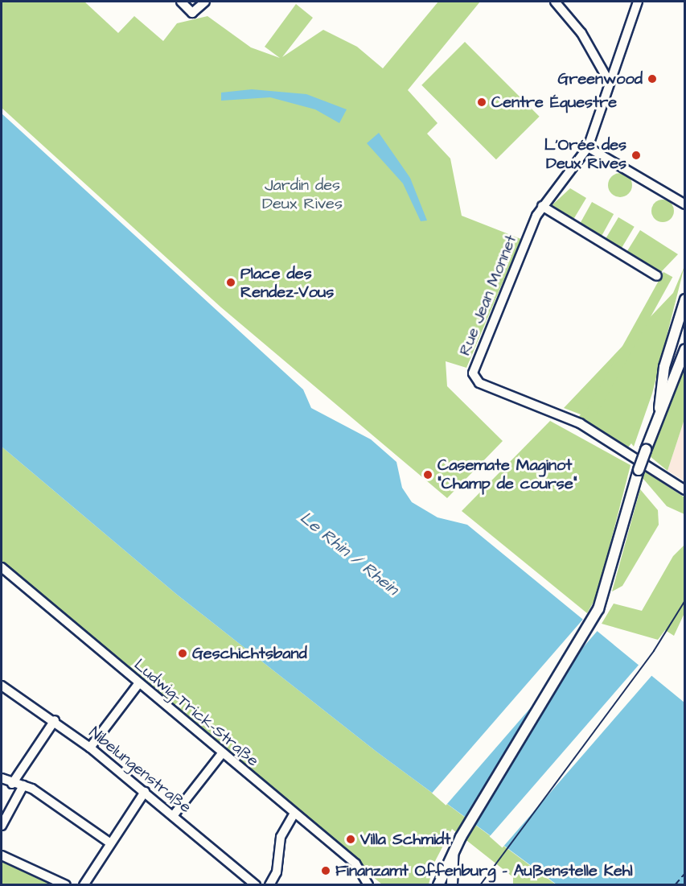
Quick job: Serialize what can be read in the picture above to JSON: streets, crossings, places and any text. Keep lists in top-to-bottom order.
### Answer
{
  "streets": {
    "street": ["Rue Jean Monnet", "Ludwig-Trick-Straße", "Nibelungenstraße"]
  },
  "water": ["Le Rhin / Rhein"],
  "parks": ["Jardin des Deux Rives"],
  "places": [
    "Greenwood",
    "Centre Équestre",
    "L'Orée des Deux Rives",
    "Place des Rendez-Vous",
    "Casemate Maginot \"Champ de course\"",
    "Geschichtsband",
    "Villa Schmidt",
    "Finanzamt Offenburg - Außenstelle Kehl"
  ]
}
